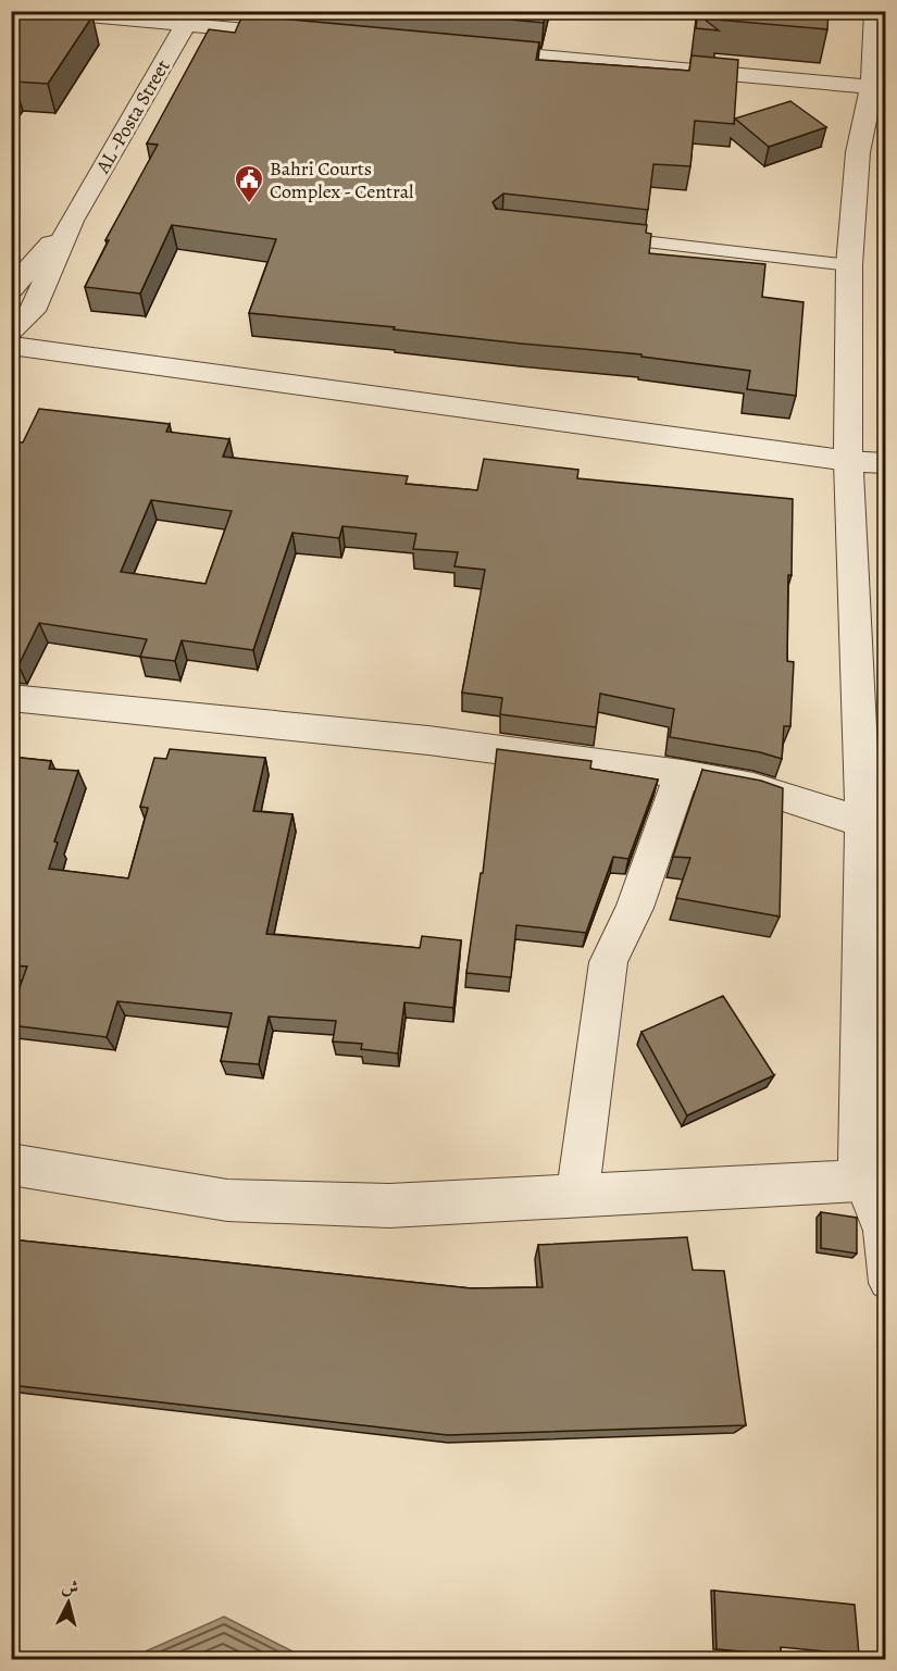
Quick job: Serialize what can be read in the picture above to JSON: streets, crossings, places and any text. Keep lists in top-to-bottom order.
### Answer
{
  "streets": {
    "street": ["AL -Posta Street"]
  },
  "places": {
    "public building": ["Bahri Courts Complex - Central"]
  },
  "north": "top"
}
